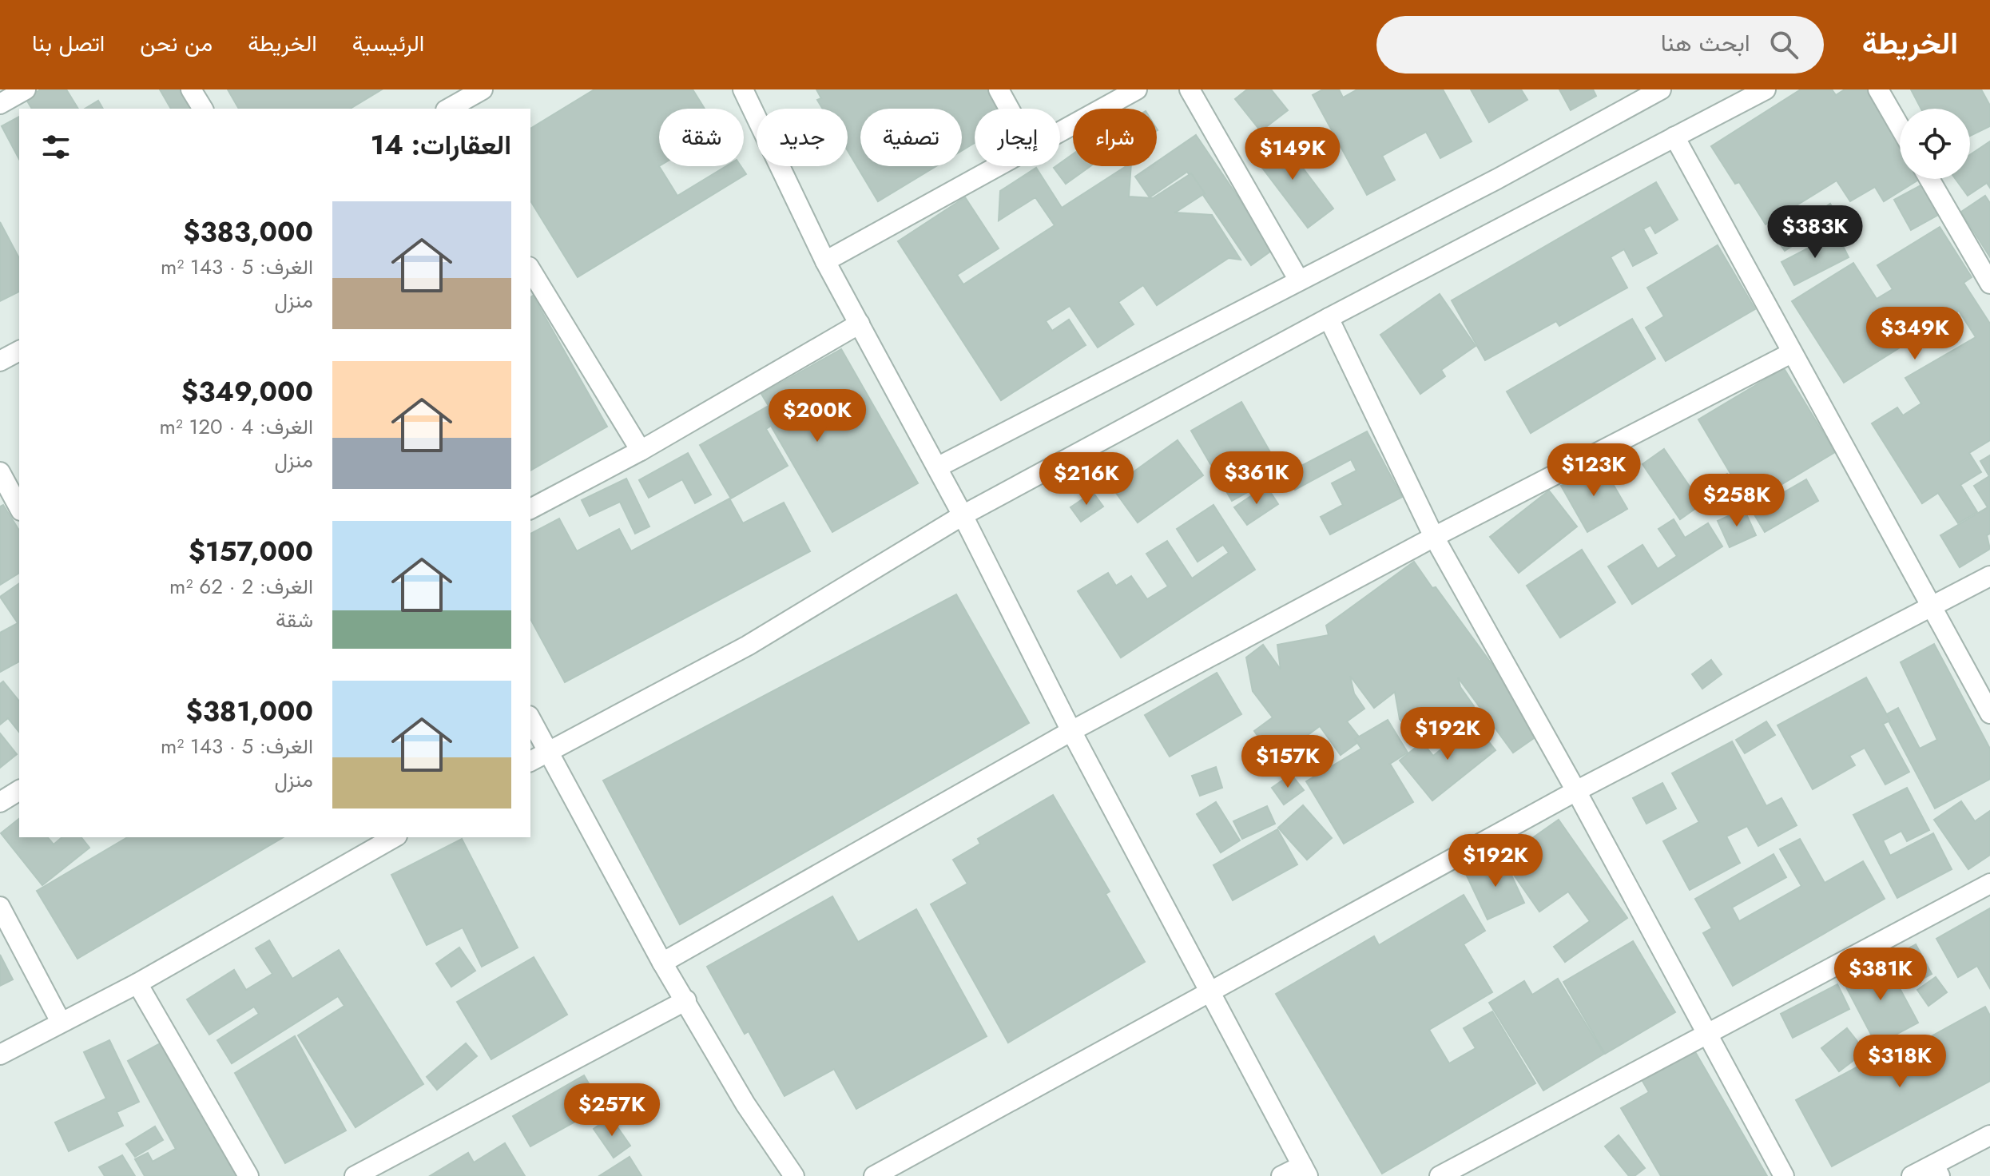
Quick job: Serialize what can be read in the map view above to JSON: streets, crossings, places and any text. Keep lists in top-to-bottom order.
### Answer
{
  "page": {
    "header": "الخريطة",
    "search": "ابحث هنا",
    "nav": [
      "الرئيسية",
      "الخريطة",
      "من نحن",
      "اتصل بنا"
    ],
    "chip": [
      "شراء",
      "إيجار",
      "تصفية",
      "جديد",
      "شقة"
    ],
    "heading": "العقارات: 14",
    "price": [
      "$149K",
      "$383K",
      "$349K",
      "$200K",
      "$123K",
      "$361K",
      "$216K",
      "$258K",
      "$192K",
      "$157K",
      "$192K",
      "$381K",
      "$318K",
      "$257K"
    ],
    "list": [
      {
        "name": "$383,000",
        "note": "الغرف: 5 · 143 m² · منزل"
      },
      {
        "name": "$349,000",
        "note": "الغرف: 4 · 120 m² · منزل"
      },
      {
        "name": "$157,000",
        "note": "الغرف: 2 · 62 m² · شقة"
      },
      {
        "name": "$381,000",
        "note": "الغرف: 5 · 143 m² · منزل"
      }
    ]
  }
}
